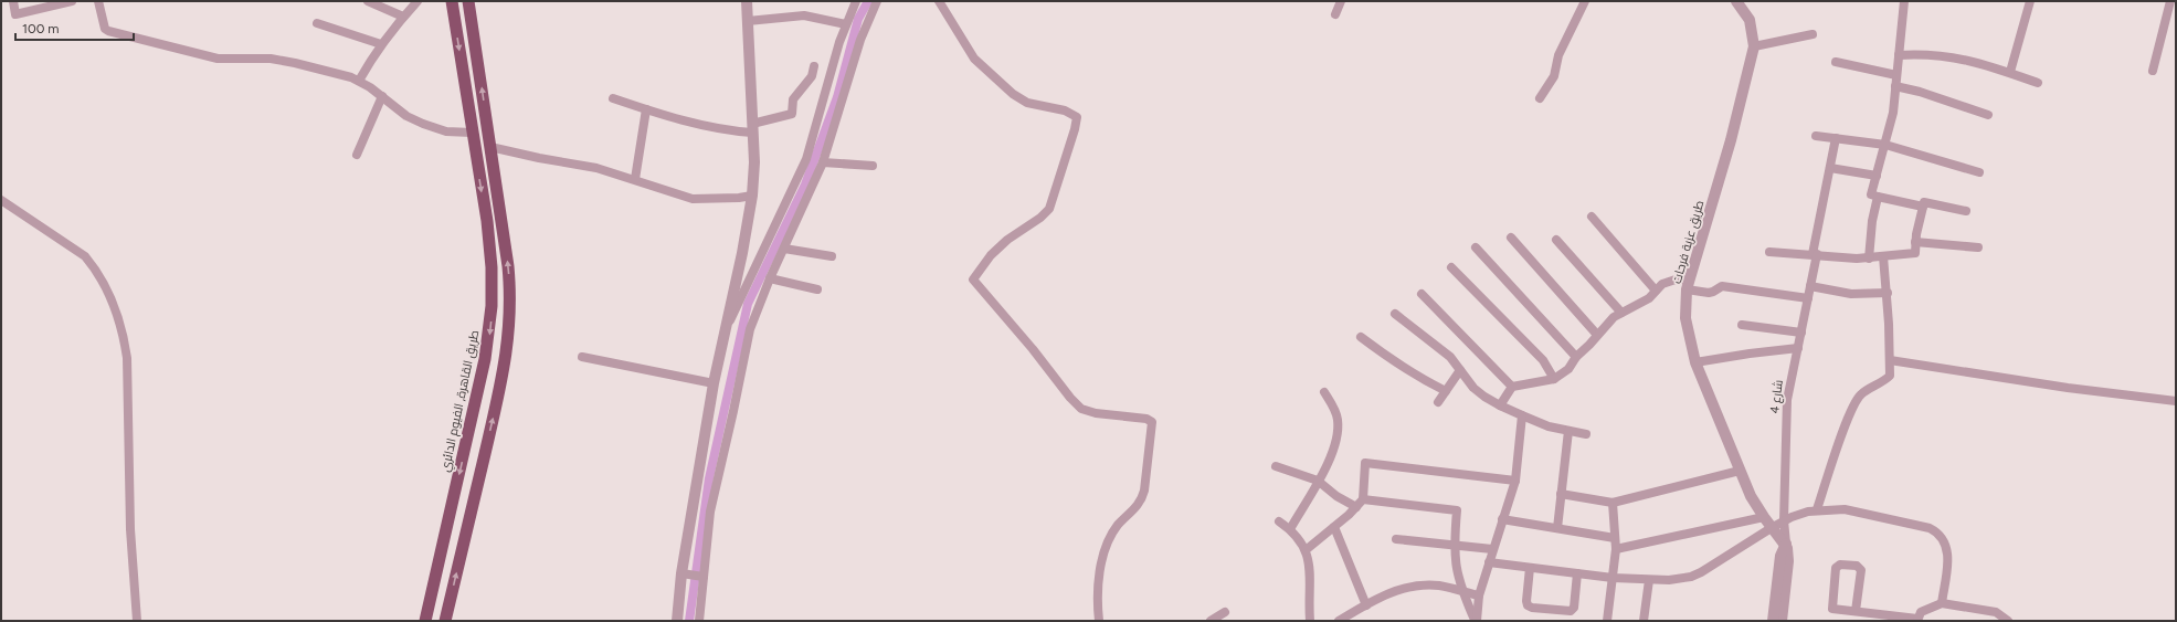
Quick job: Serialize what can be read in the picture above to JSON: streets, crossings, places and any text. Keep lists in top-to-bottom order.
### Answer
{
  "streets": {
    "highway": ["طريق القاهرة, الفيوم الدائري"],
    "street": ["طريق عزبة فرحات", "شارع 4"]
  },
  "crossings": [
    ["طريق عزبة فرحات", "شارع 4"]
  ],
  "scale_bar": "100 m"
}
